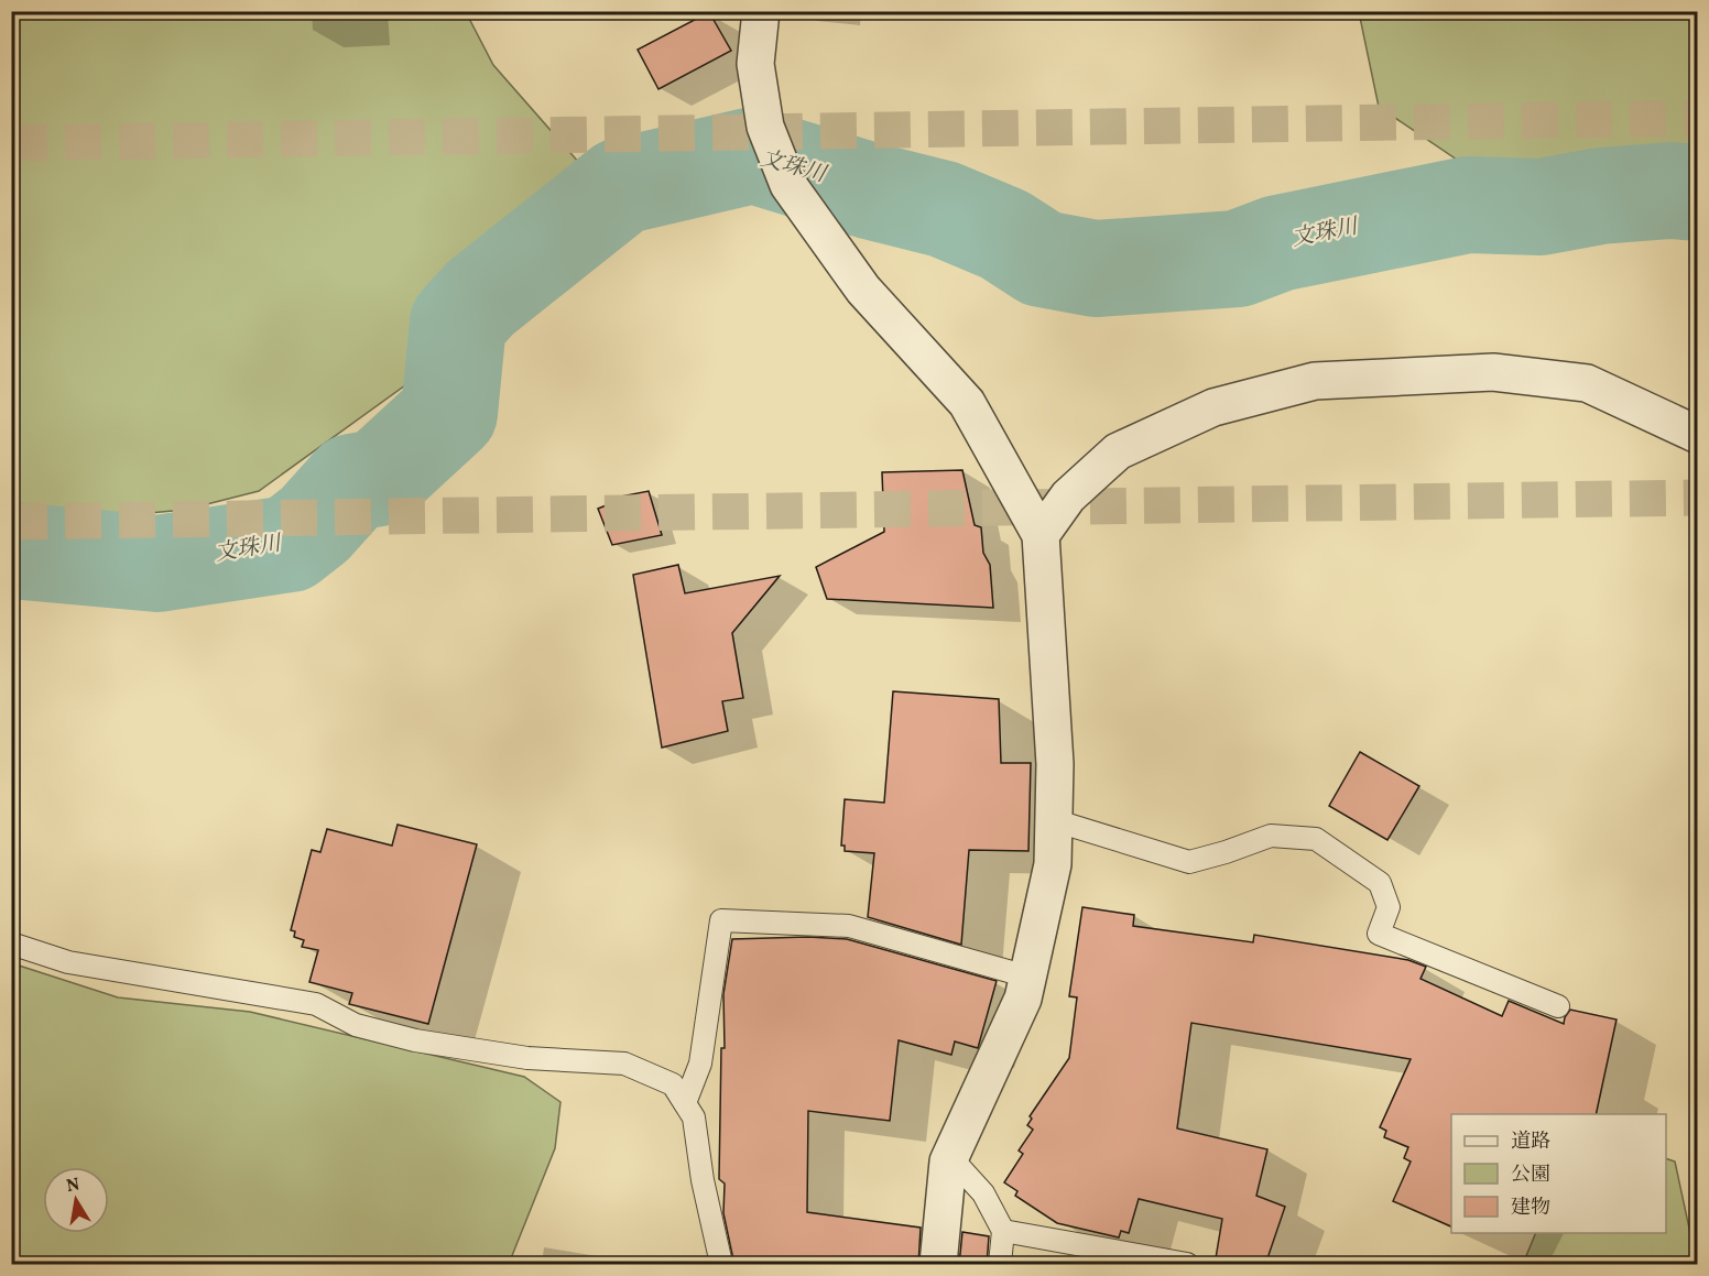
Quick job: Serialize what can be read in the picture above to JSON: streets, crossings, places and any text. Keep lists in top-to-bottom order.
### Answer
{
  "water": ["文珠川"],
  "legend": ["道路", "公園", "建物"],
  "north": "top"
}
